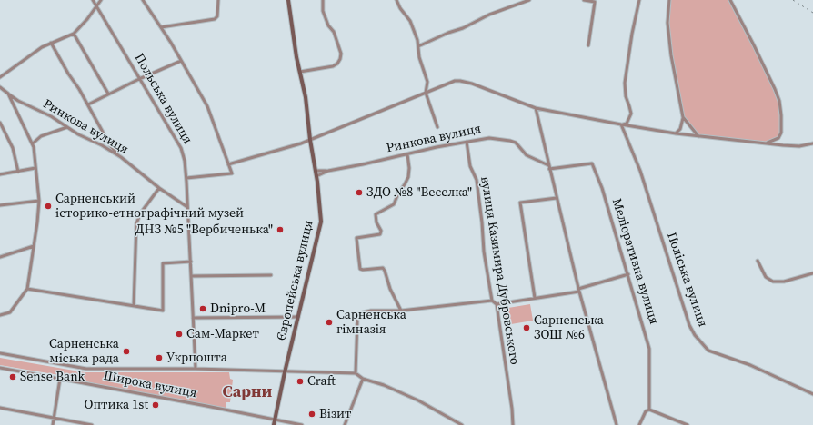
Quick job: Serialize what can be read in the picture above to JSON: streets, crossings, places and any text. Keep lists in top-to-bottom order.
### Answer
{
  "streets": {
    "main road": ["Європейська вулиця"],
    "street": [
      "Польська вулиця",
      "Ринкова вулиця",
      "Меліоративна вулиця",
      "вулиця Казимира Дубровського",
      "Поліська вулиця",
      "Широка вулиця"
    ]
  },
  "crossings": [
    ["Польська вулиця", "Ринкова вулиця"],
    ["Польська вулиця", "Широка вулиця"],
    ["Ринкова вулиця", "Меліоративна вулиця"],
    ["Ринкова вулиця", "вулиця Казимира Дубровського"],
    ["Ринкова вулиця", "Європейська вулиця"],
    ["Європейська вулиця", "Широка вулиця"]
  ],
  "districts": ["Сарни"],
  "places": [
    "ЗДО №8 \"Веселка\"",
    "Сарненський історико-етнографічний музей",
    "ДНЗ №5 \"Вербиченька\"",
    "Dnipro-M",
    "Сарненська гімназія",
    "Сарненська ЗОШ №6",
    "Сам-Маркет",
    "Сарненська міська рада",
    "Укрпошта",
    "Sense Bank",
    "Craft",
    "Оптика 1st",
    "Візит"
  ]
}
